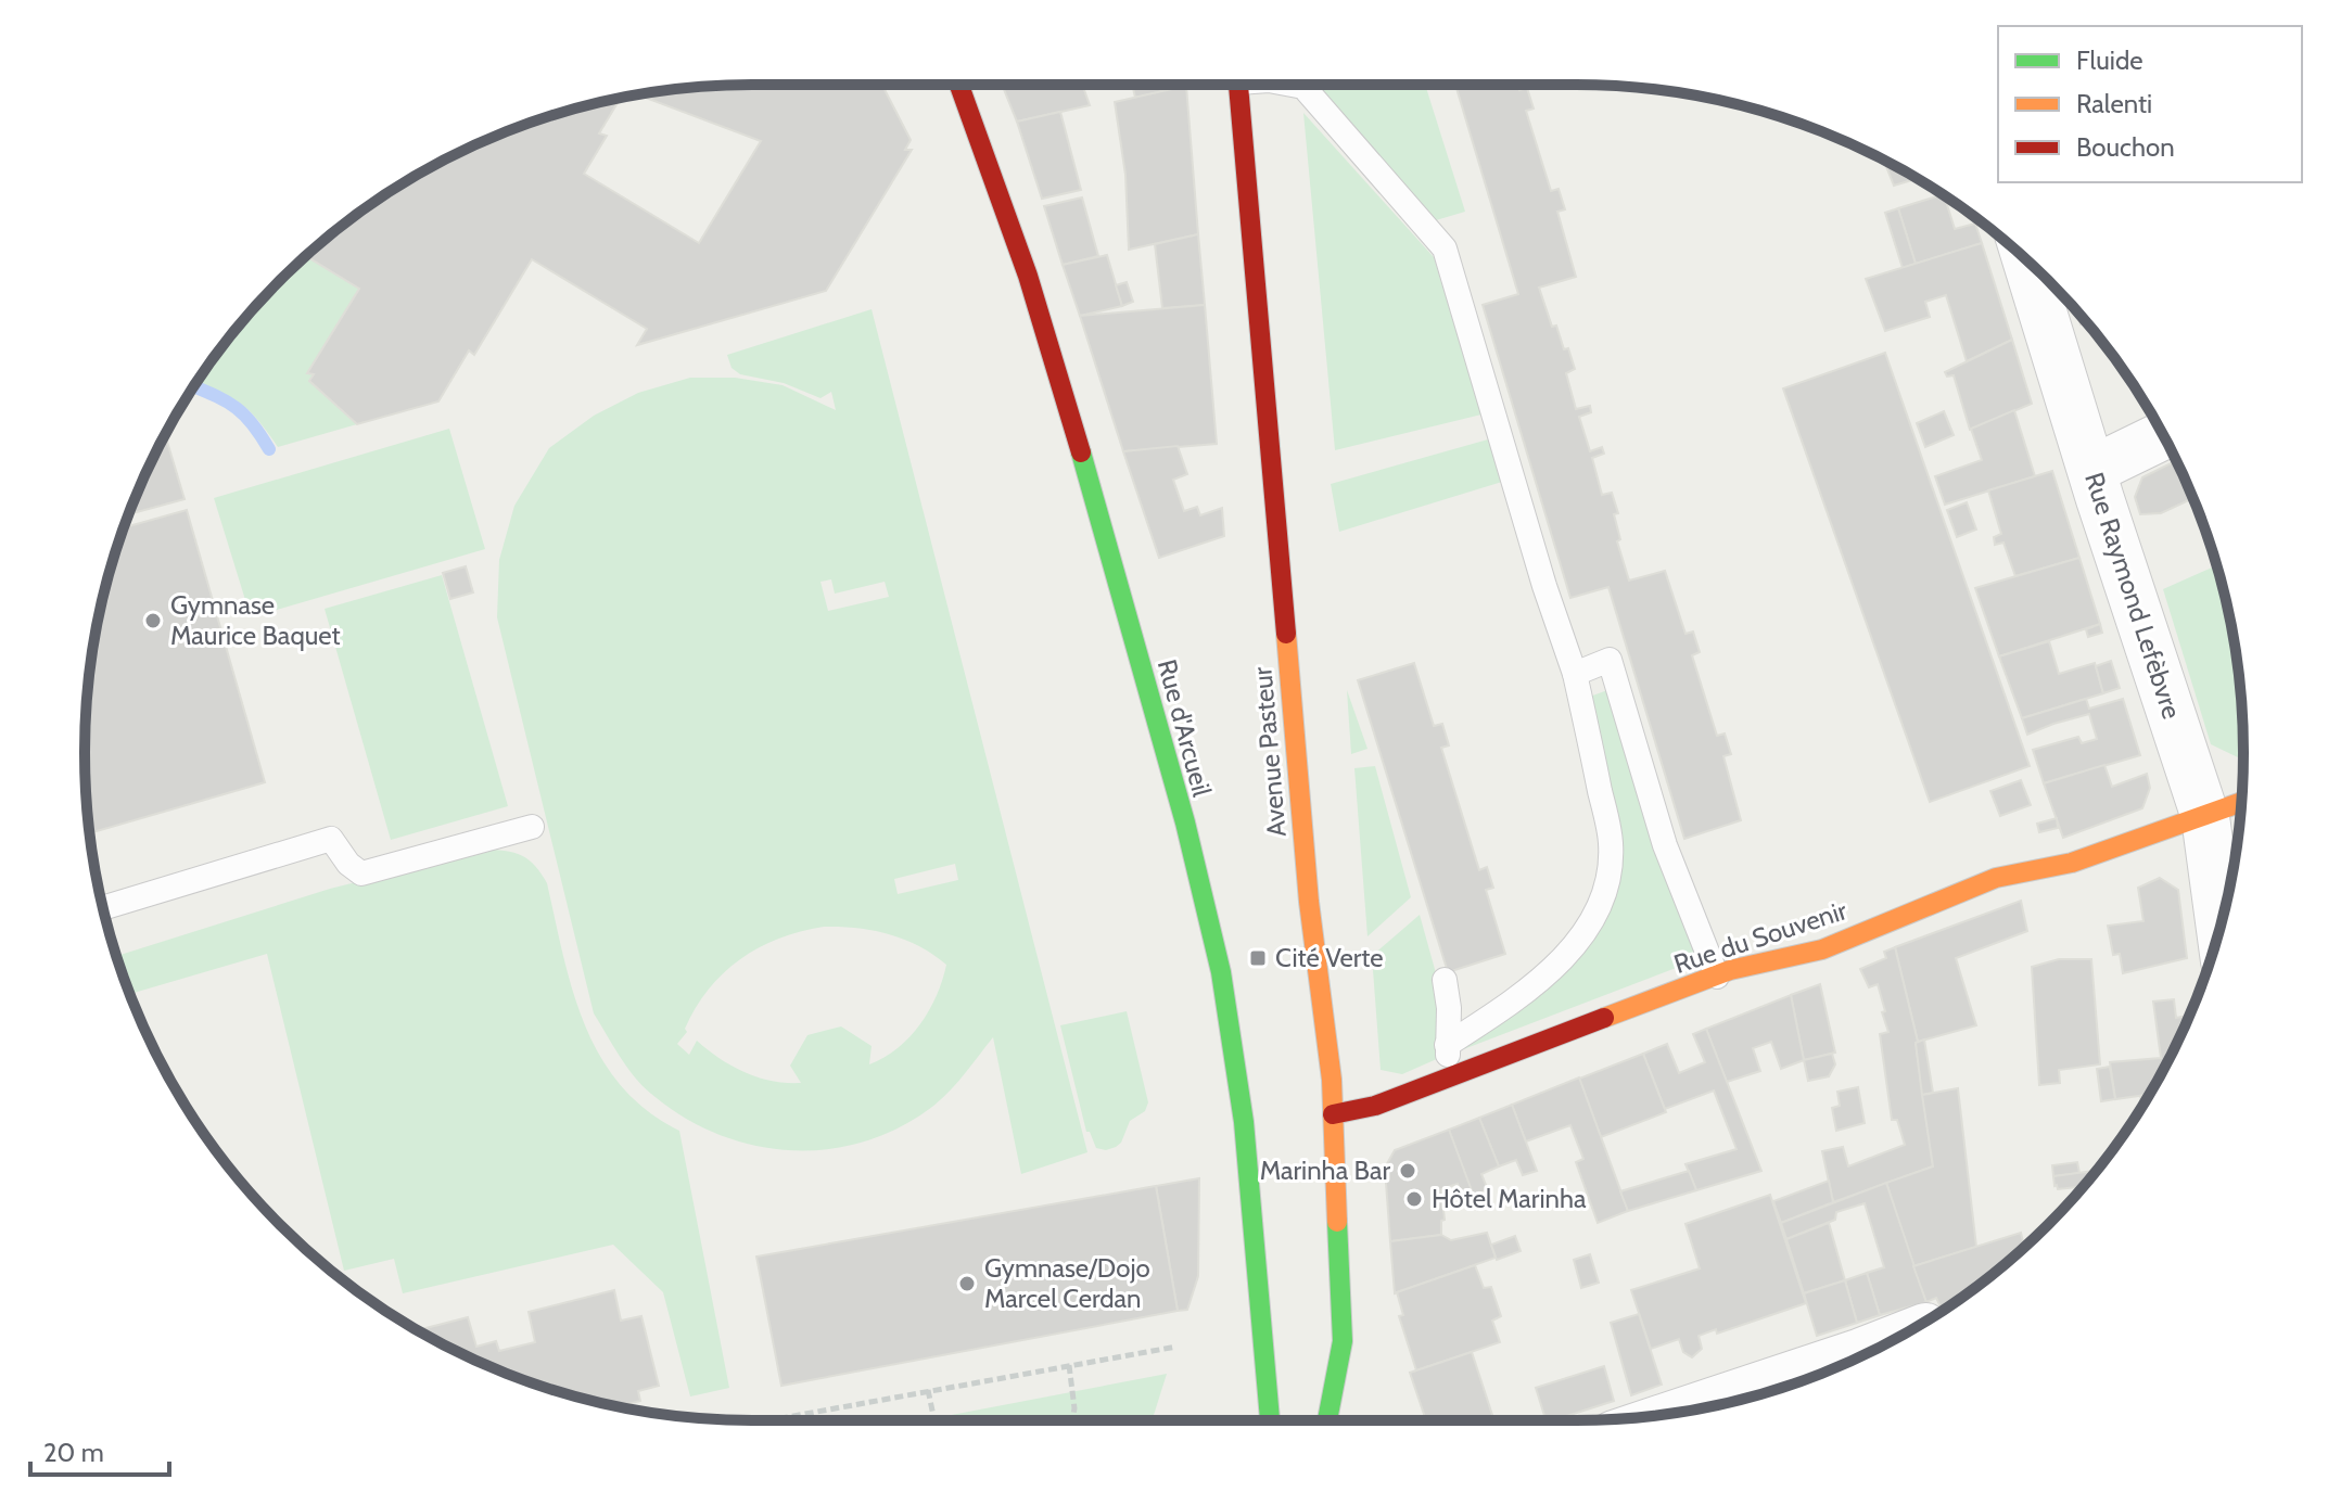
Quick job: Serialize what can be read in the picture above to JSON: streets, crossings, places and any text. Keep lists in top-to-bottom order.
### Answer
{
  "streets": {
    "street": [
      "Rue Raymond Lefèbvre",
      "Rue d'Arcueil",
      "Avenue Pasteur",
      "Rue du Souvenir"
    ]
  },
  "crossings": [
    ["Rue Raymond Lefèbvre", "Rue du Souvenir"],
    ["Avenue Pasteur", "Rue du Souvenir"]
  ],
  "places": {
    "other": [
      "Gymnase Maurice Baquet",
      "Marinha Bar",
      "Hôtel Marinha",
      "Gymnase/Dojo Marcel Cerdan"
    ],
    "transit": ["Cité Verte"]
  },
  "legend": ["Fluide", "Ralenti", "Bouchon"],
  "scale_bar": "20 m"
}
